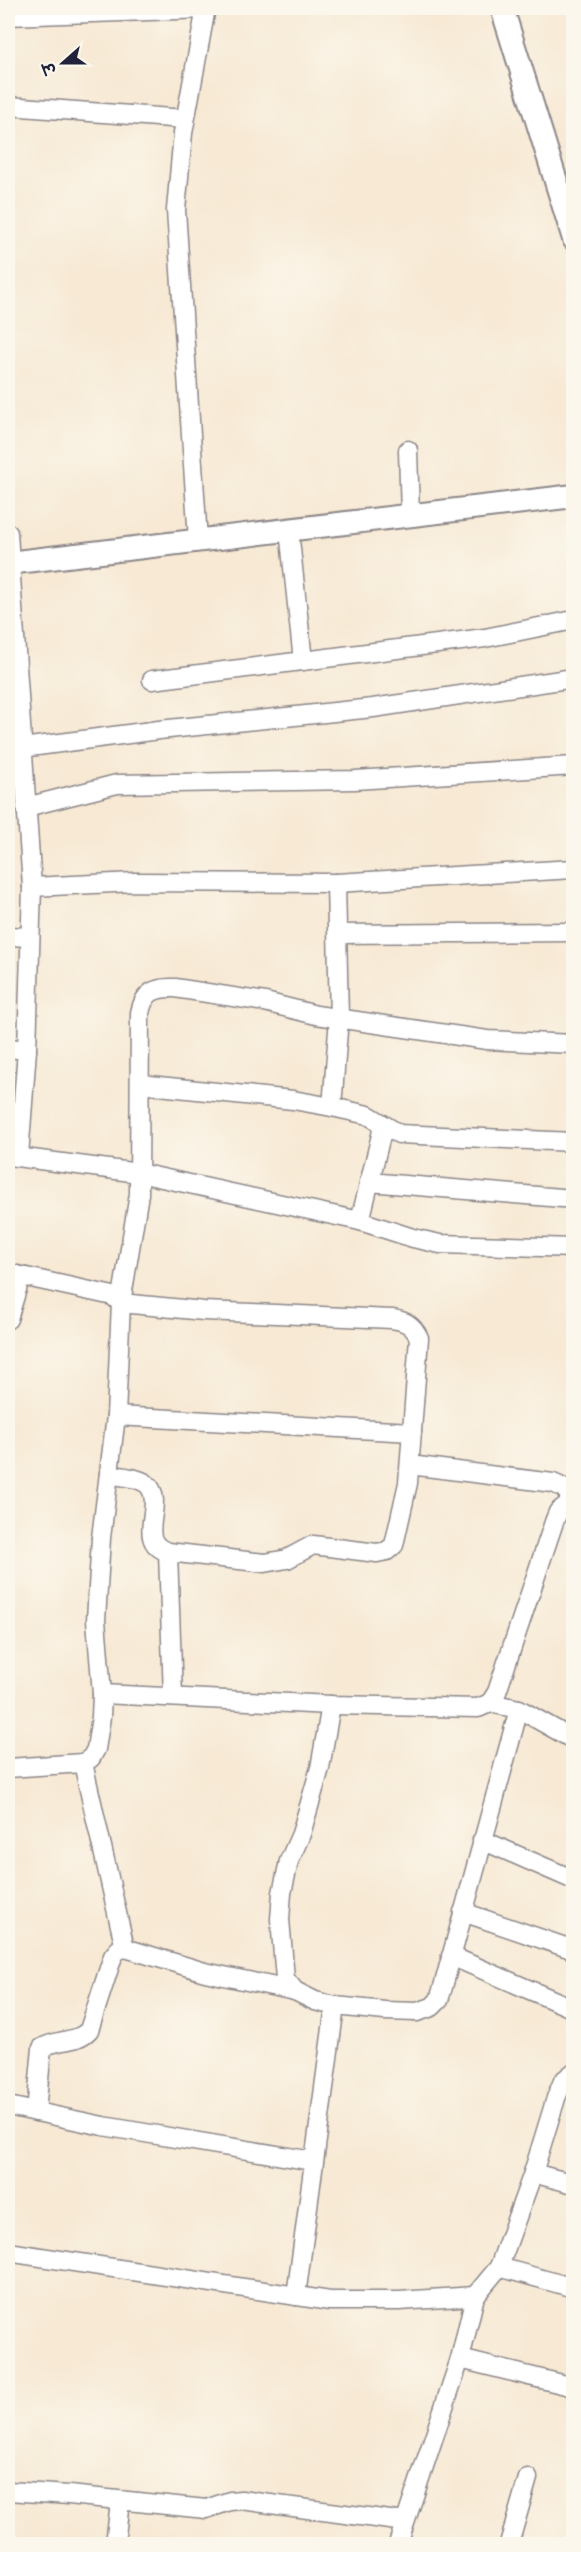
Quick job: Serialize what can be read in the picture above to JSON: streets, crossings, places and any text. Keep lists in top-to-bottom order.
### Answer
{
  "north": "left"
}
